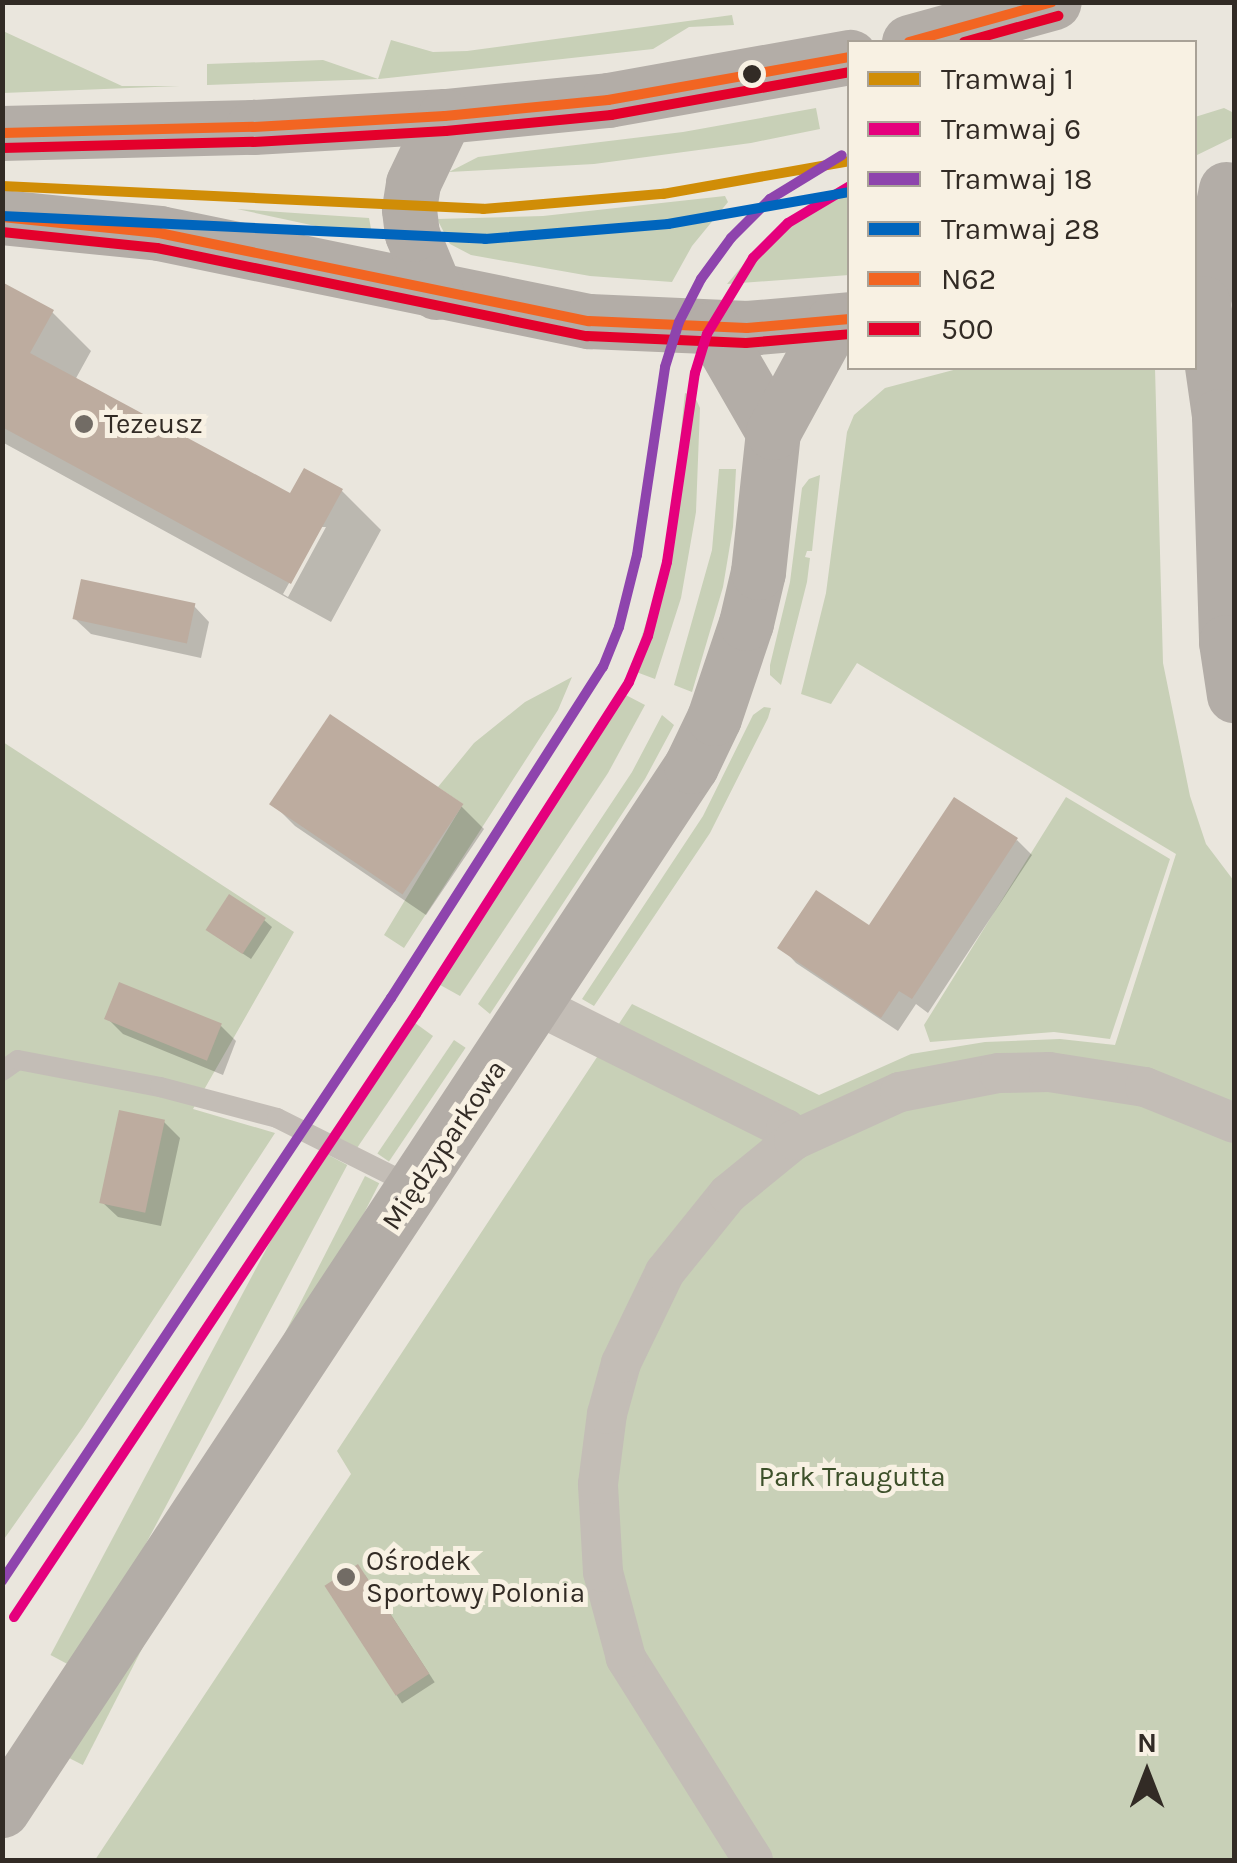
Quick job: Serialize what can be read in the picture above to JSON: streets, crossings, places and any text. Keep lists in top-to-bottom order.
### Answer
{
  "streets": {
    "street": ["Międzyparkowa"]
  },
  "parks": ["Park Traugutta"],
  "places": ["Tezeusz", "Ośrodek Sportowy Polonia"],
  "lines": [
    "transit line N62",
    "transit line 500",
    "tram line 18",
    "tram line 1",
    "tram line 6",
    "tram line 28"
  ],
  "legend": [
    "Tramwaj 1",
    "Tramwaj 6",
    "Tramwaj 18",
    "Tramwaj 28",
    "N62",
    "500"
  ],
  "north": "top"
}
